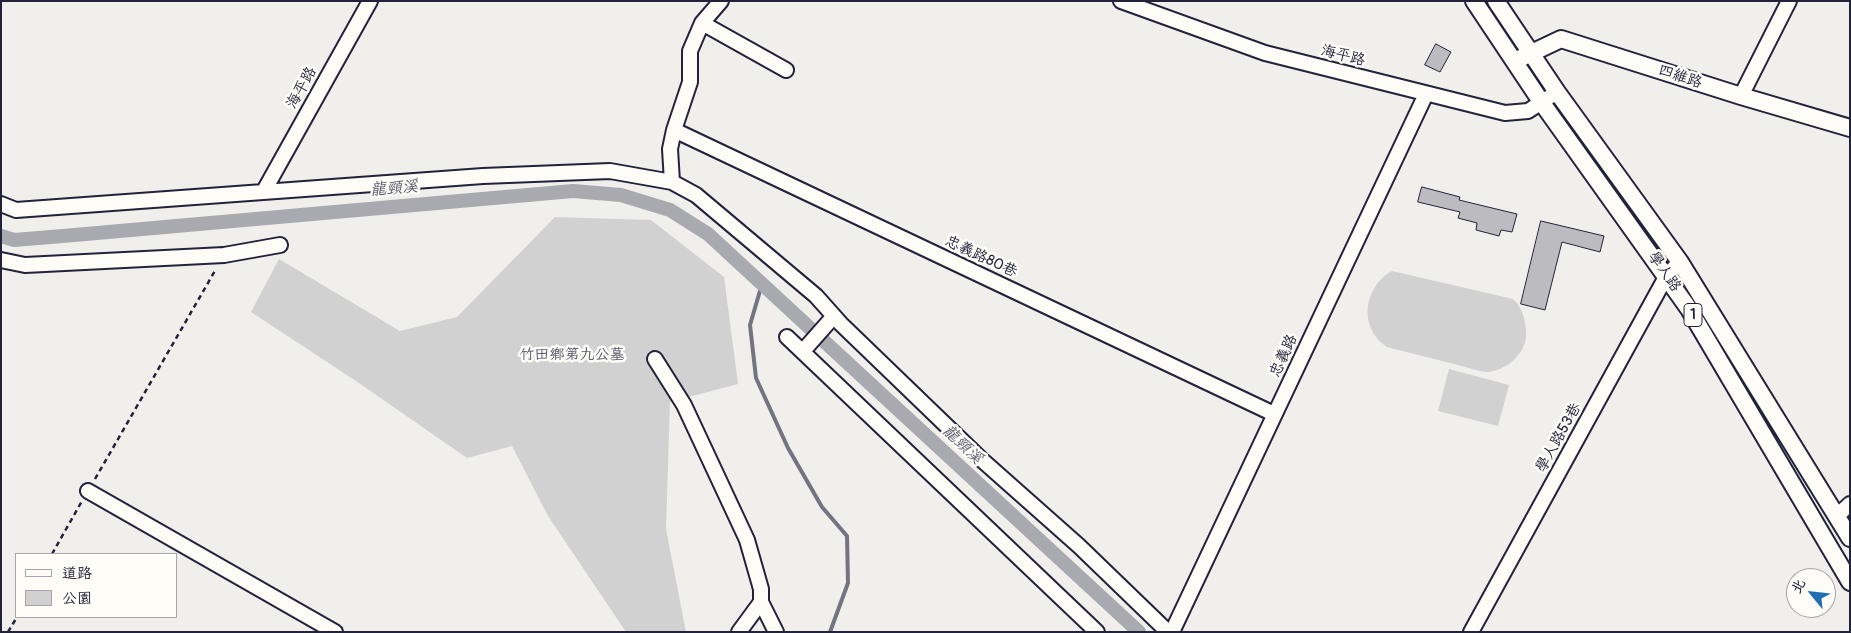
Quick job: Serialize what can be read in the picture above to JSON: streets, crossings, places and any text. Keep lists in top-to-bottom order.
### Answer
{
  "streets": {
    "main road": ["四維路", "學人路", "1"],
    "street": [
      "海平路",
      "忠義路80巷",
      "忠義路",
      "學人路53巷"
    ]
  },
  "crossings": [
    ["海平路", "學人路"],
    ["海平路", "忠義路"],
    ["四維路", "學人路"],
    ["忠義路80巷", "忠義路"],
    ["學人路", "學人路53巷"]
  ],
  "water": ["龍頸溪"],
  "parks": ["竹田鄉第九公墓"],
  "legend": ["道路", "公園"],
  "north": "top left"
}
